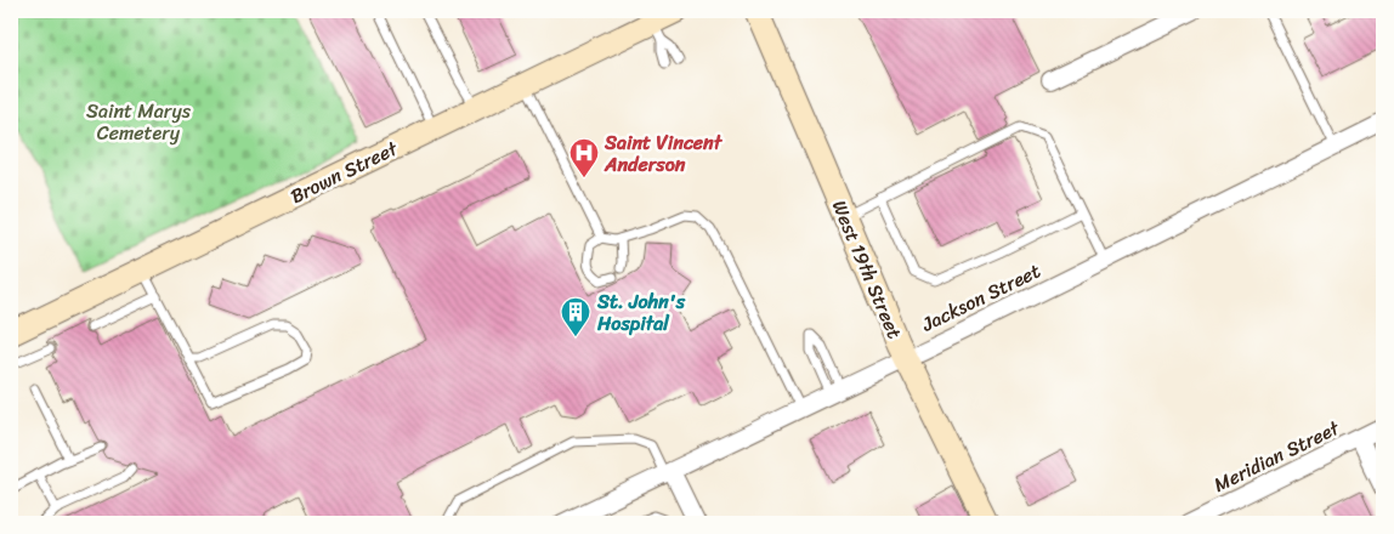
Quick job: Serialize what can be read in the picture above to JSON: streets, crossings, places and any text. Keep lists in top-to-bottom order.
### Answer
{
  "streets": {
    "street": [
      "Brown Street",
      "West 19th Street",
      "Jackson Street",
      "Meridian Street"
    ]
  },
  "crossings": [
    ["West 19th Street", "Jackson Street"]
  ],
  "parks": ["Saint Marys Cemetery"],
  "places": {
    "hospital": ["Saint Vincent Anderson"],
    "building": ["St. John's Hospital"]
  }
}
